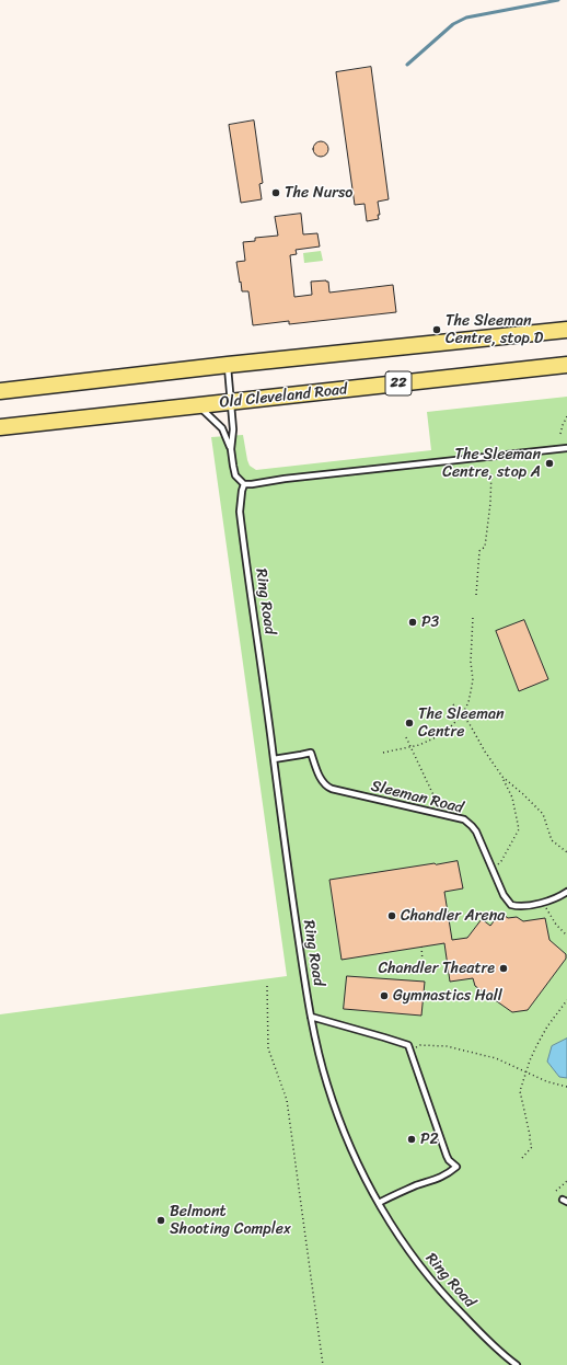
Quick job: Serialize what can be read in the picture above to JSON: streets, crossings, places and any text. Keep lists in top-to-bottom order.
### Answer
{
  "streets": {
    "highway": ["22", "Old Cleveland Road"],
    "lane": ["Ring Road", "Sleeman Road"]
  },
  "crossings": [
    ["Ring Road", "Sleeman Road"]
  ],
  "places": [
    "The Nurso",
    "The Sleeman Centre, stop D",
    "The Sleeman Centre, stop A",
    "P3",
    "The Sleeman Centre",
    "Chandler Arena",
    "Chandler Theatre",
    "Gymnastics Hall",
    "P2",
    "Belmont Shooting Complex"
  ]
}
